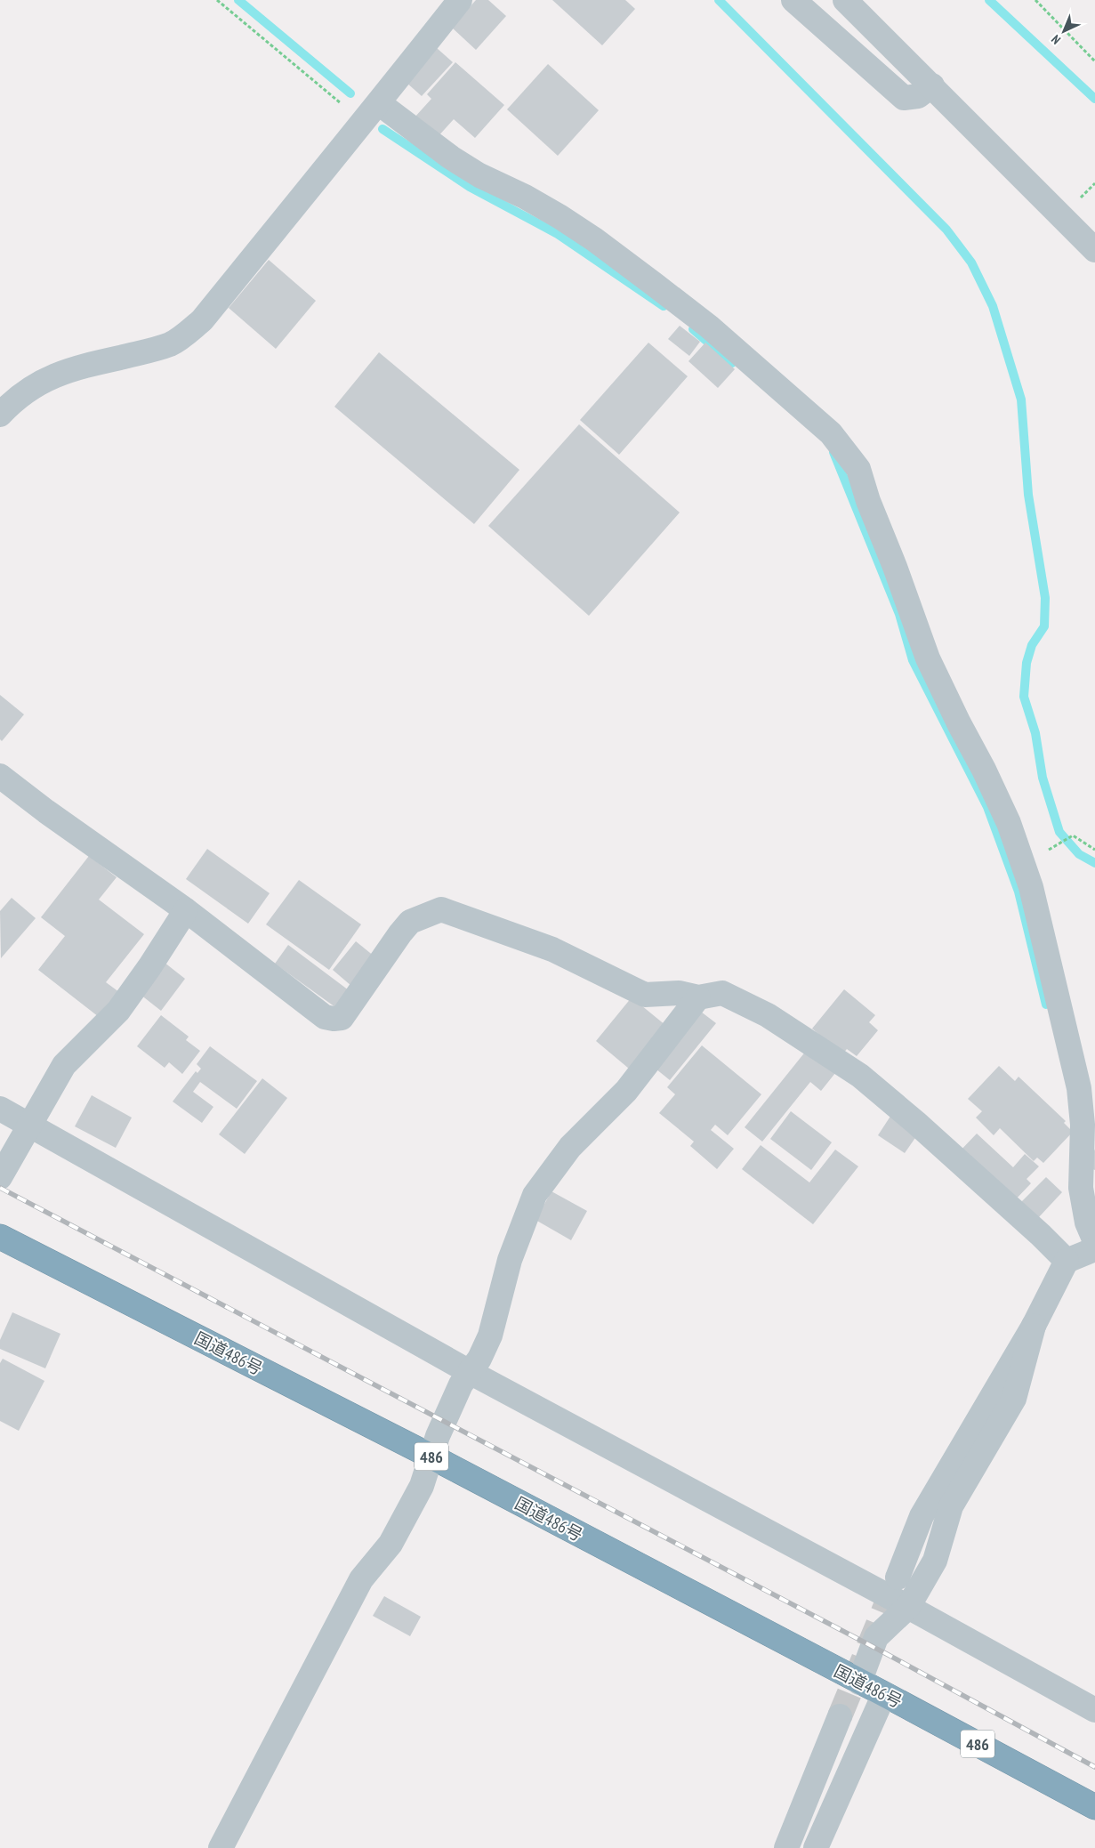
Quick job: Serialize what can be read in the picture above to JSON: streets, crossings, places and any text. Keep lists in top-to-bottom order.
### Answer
{
  "streets": {
    "highway": ["国道486号", "486"]
  },
  "north": "bottom left"
}
